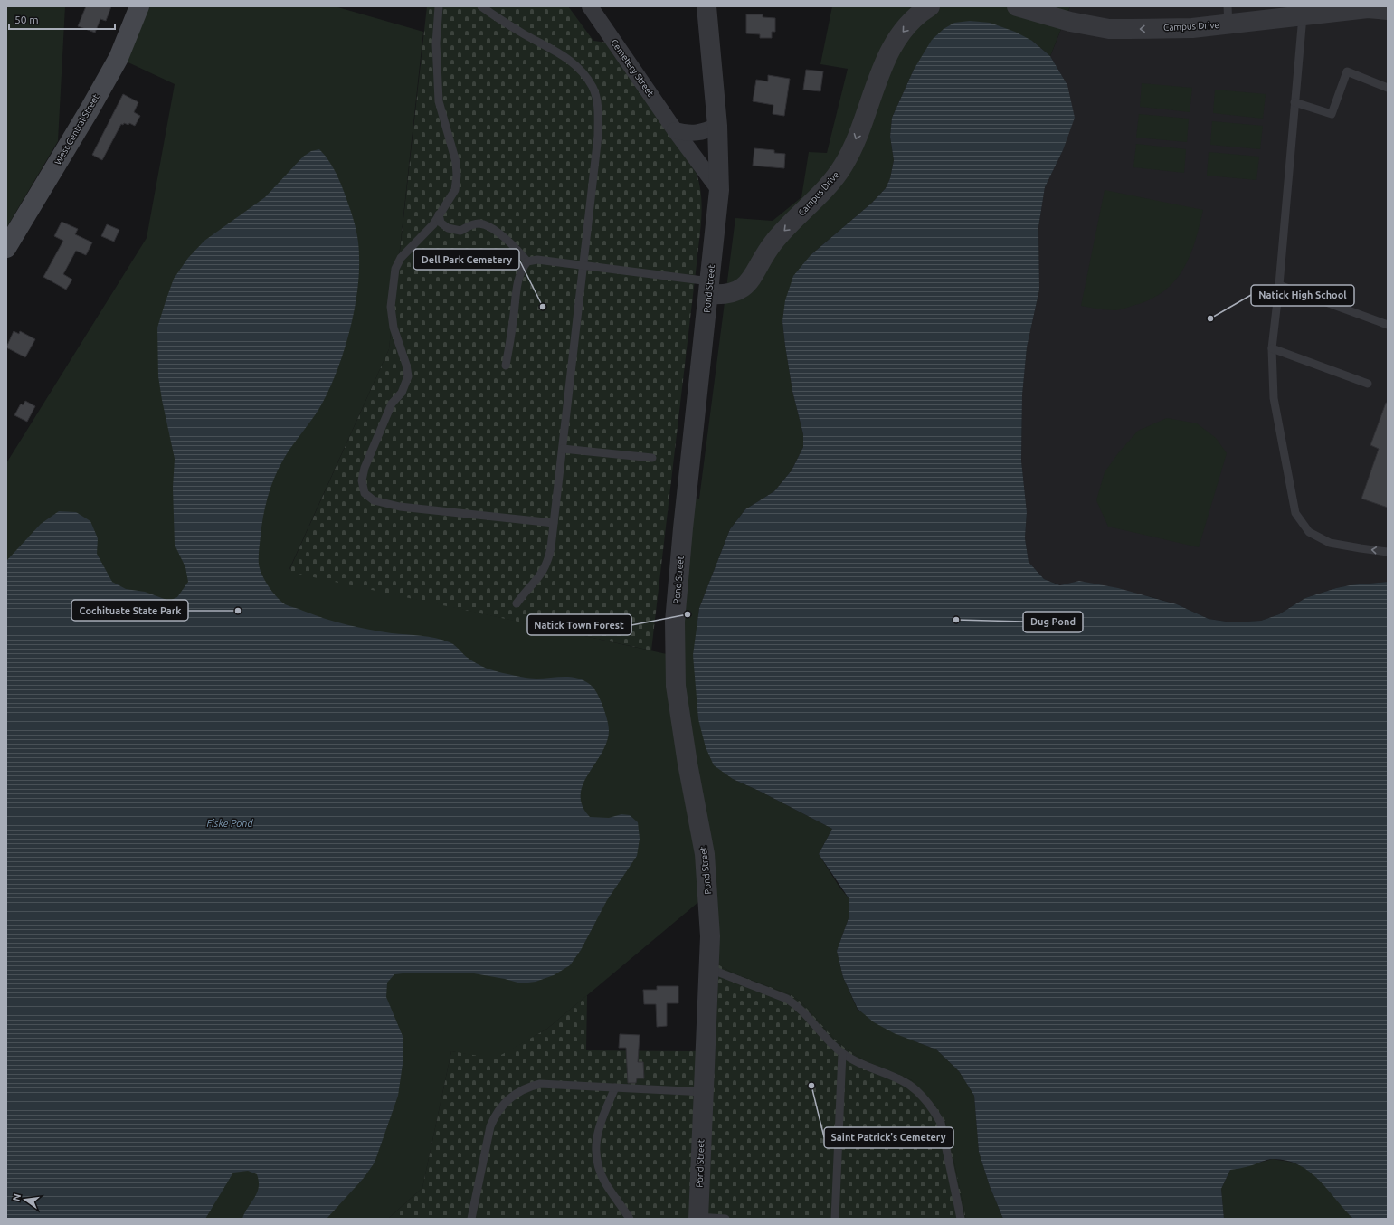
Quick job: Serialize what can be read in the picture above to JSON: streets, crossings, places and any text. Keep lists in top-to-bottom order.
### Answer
{
  "streets": {
    "main road": ["West Central Street"],
    "street": ["Campus Drive", "Cemetery Street", "Pond Street"]
  },
  "crossings": [
    ["Campus Drive", "Pond Street"],
    ["Cemetery Street", "Pond Street"]
  ],
  "one_way": ["Campus Drive"],
  "water": ["Fiske Pond"],
  "places": [
    "Dell Park Cemetery",
    "Natick High School",
    "Cochituate State Park",
    "Natick Town Forest",
    "Dug Pond",
    "Saint Patrick's Cemetery"
  ],
  "scale_bar": "50 m",
  "north": "left"
}
